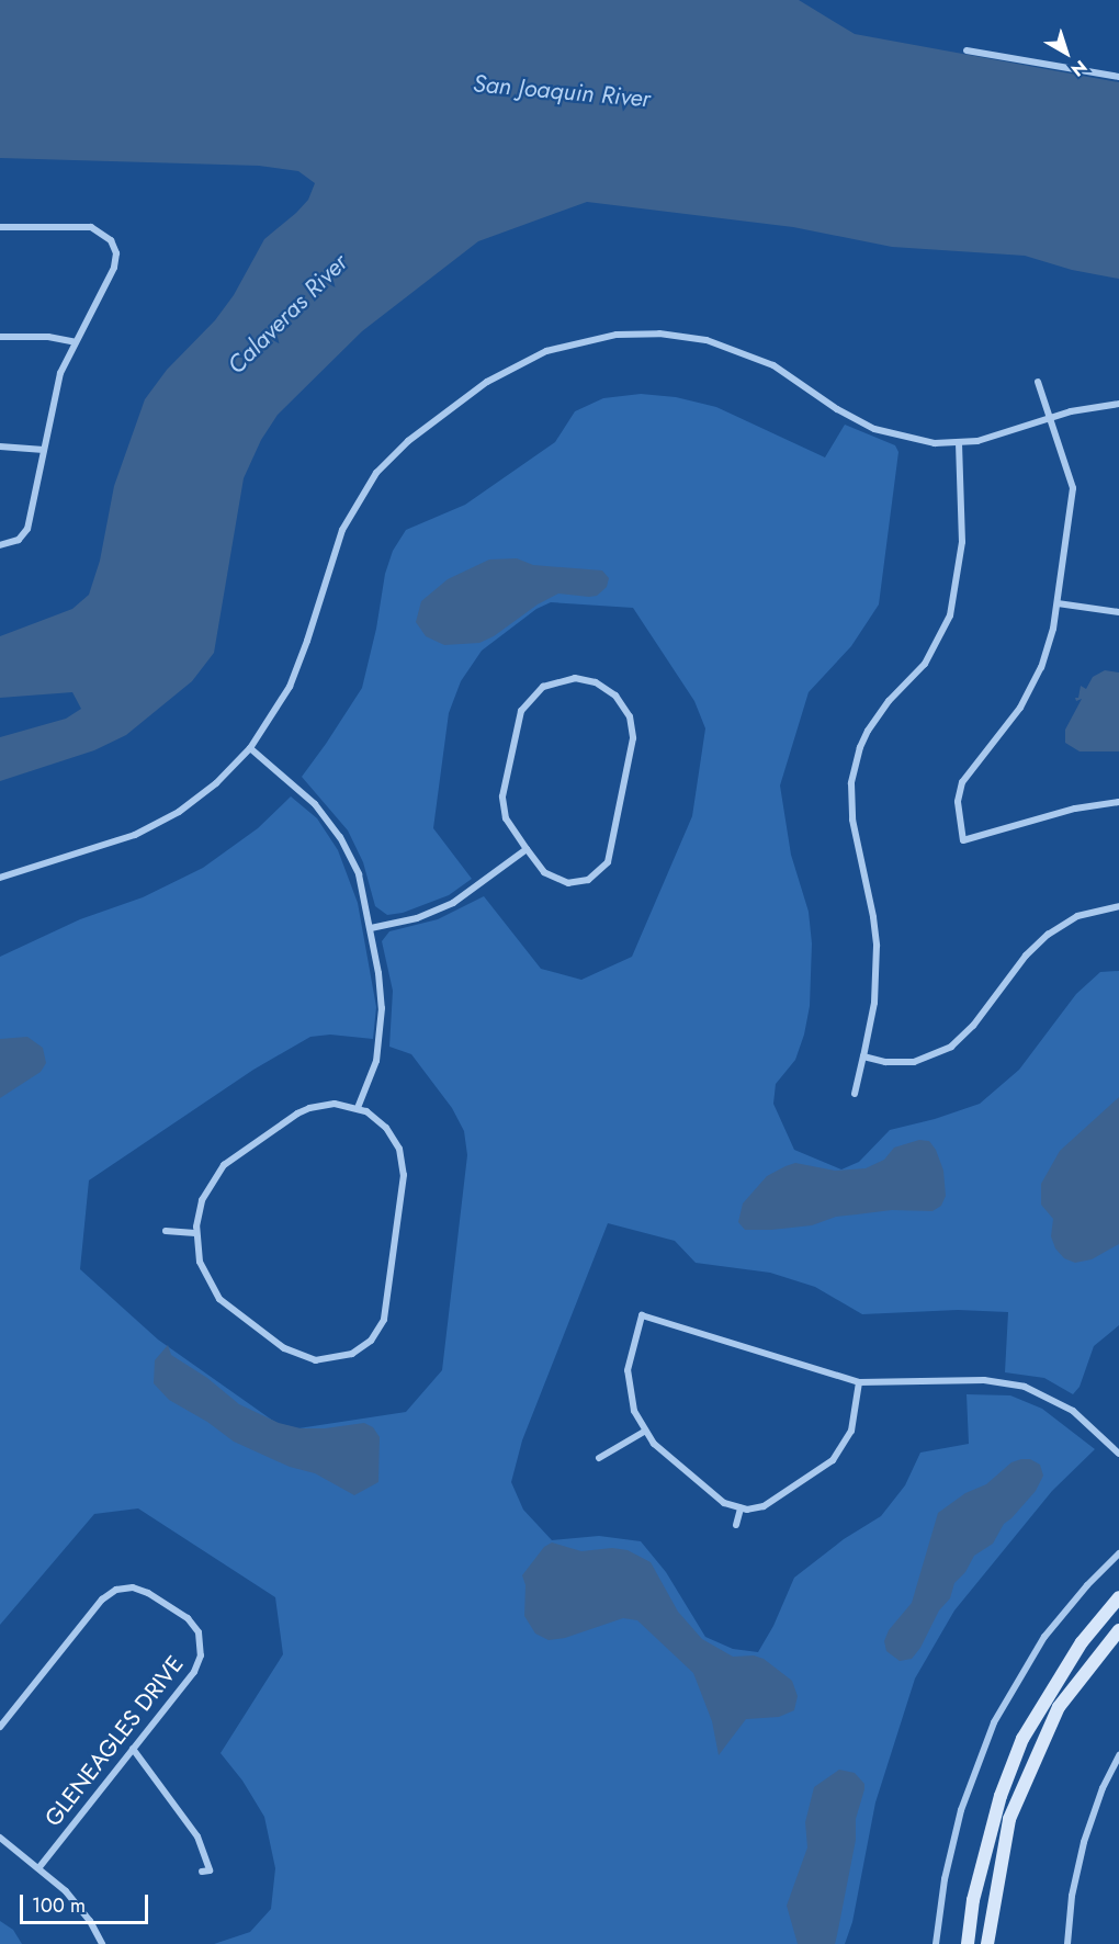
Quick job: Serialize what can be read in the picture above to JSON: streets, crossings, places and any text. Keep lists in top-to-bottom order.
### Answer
{
  "streets": {
    "street": ["GLENEAGLES DRIVE"]
  },
  "water": ["San Joaquin River", "Calaveras River"],
  "scale_bar": "100 m",
  "north": "bottom right"
}
